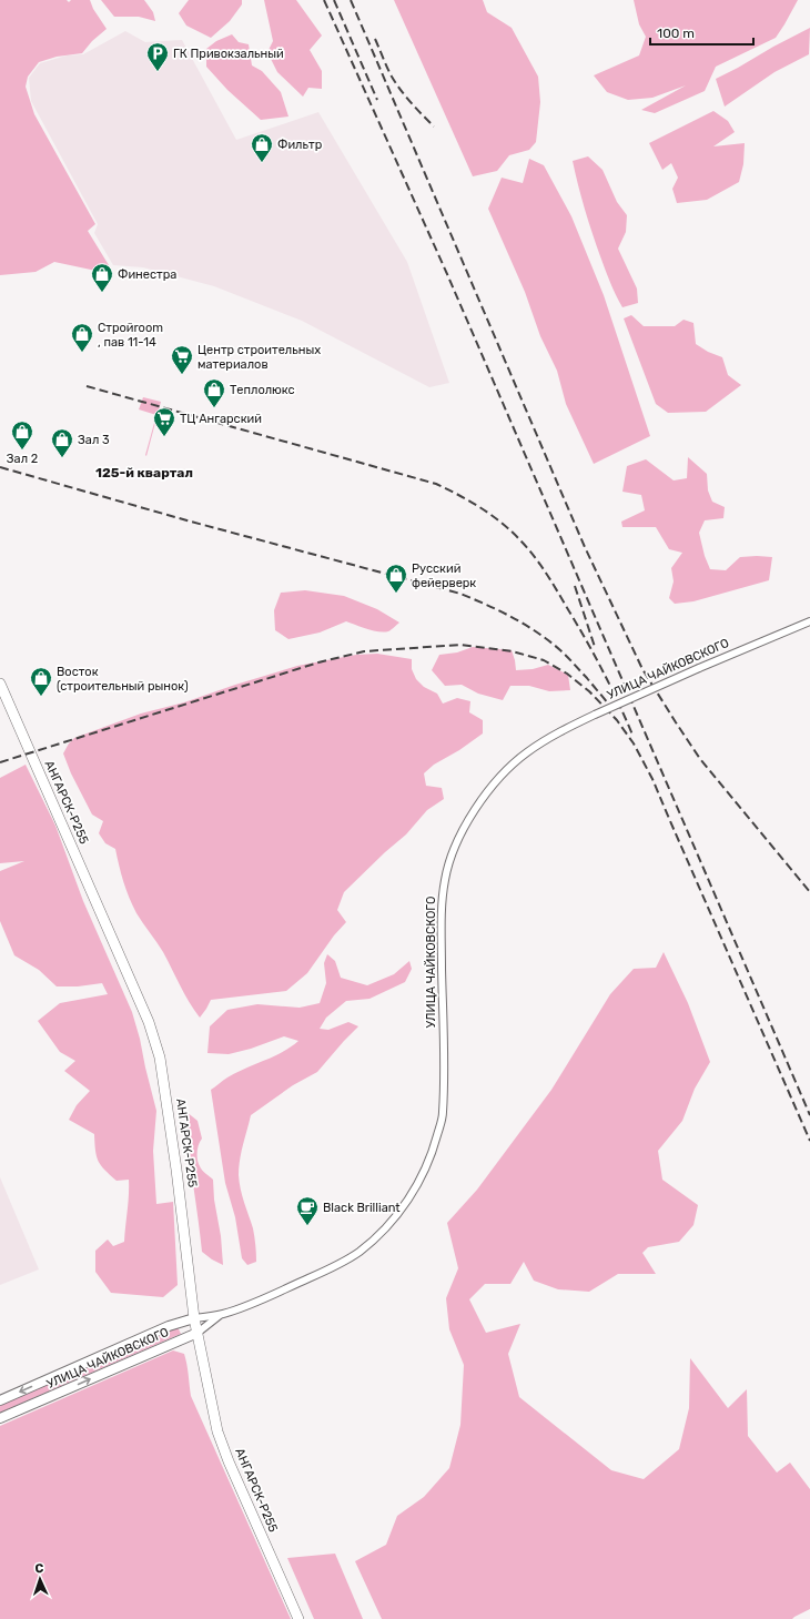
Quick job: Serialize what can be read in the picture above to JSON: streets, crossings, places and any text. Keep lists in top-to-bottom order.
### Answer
{
  "streets": {
    "main road": ["УЛИЦА ЧАЙКОВСКОГО", "АНГАРСК-Р255"]
  },
  "crossings": [
    ["УЛИЦА ЧАЙКОВСКОГО", "АНГАРСК-Р255"]
  ],
  "districts": ["125-й квартал"],
  "places": {
    "parking": ["ГК Привокзальный"],
    "shop": [
      "Фильтр",
      "Финестра",
      "Стройroom , пав 11-14",
      "Теплолюкс",
      "Зал 2",
      "Зал 3",
      "Русский фейерверк",
      "Восток (строительный рынок)"
    ],
    "supermarket": ["Центр строительных материалов", "ТЦ Ангарский"],
    "cafe": ["Black Brilliant"]
  },
  "scale_bar": "100 m",
  "north": "top"
}
